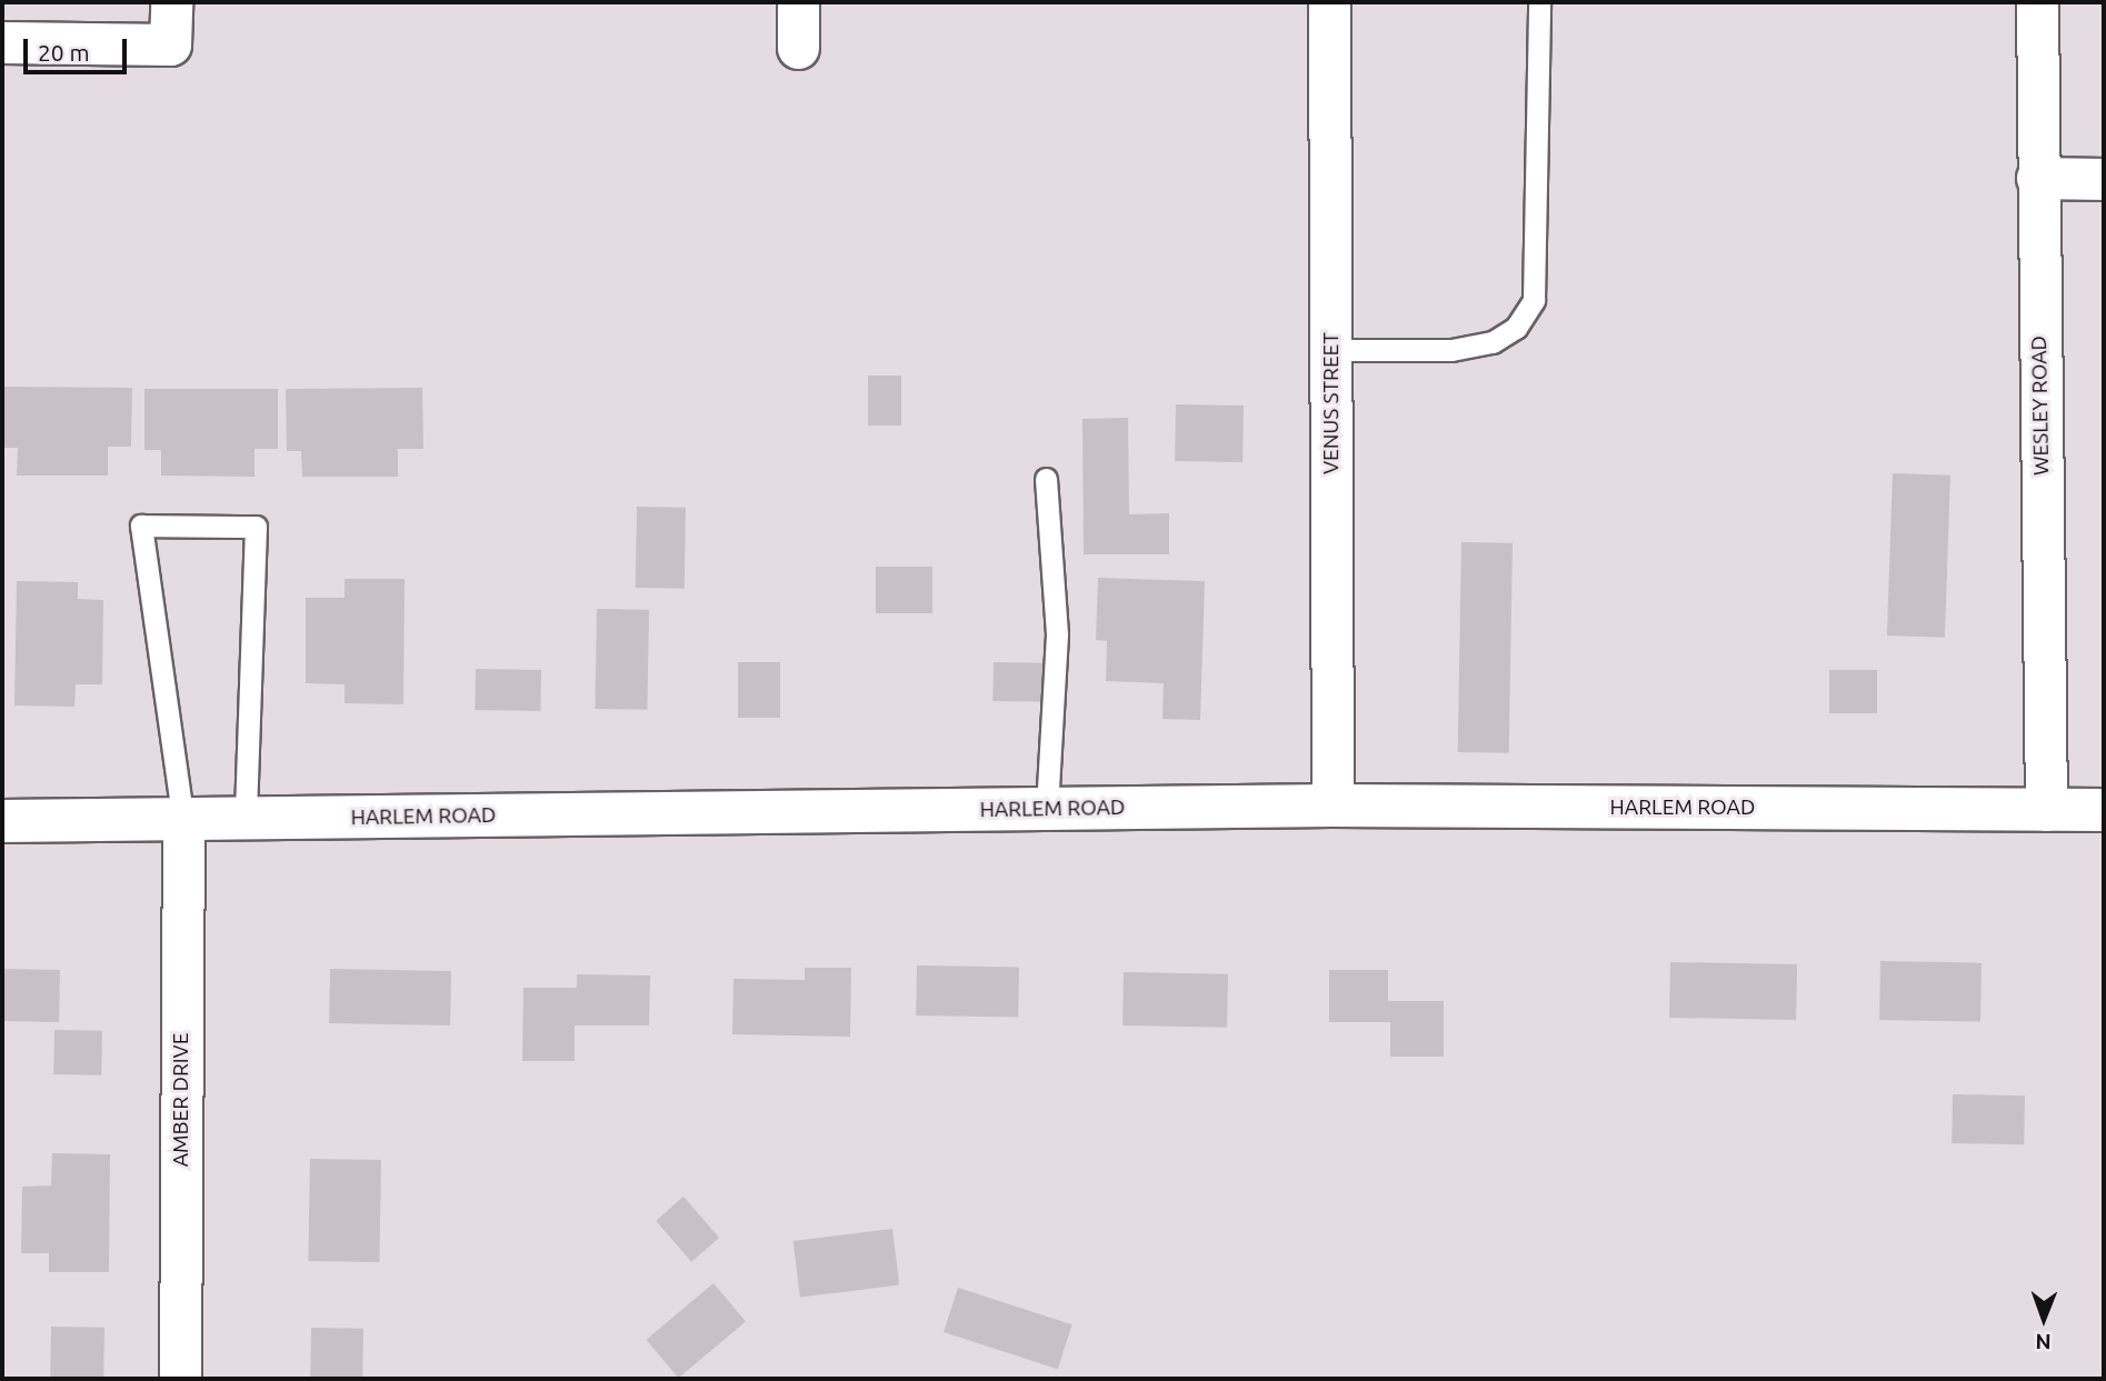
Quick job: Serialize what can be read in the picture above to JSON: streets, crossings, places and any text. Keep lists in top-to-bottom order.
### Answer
{
  "streets": {
    "main road": ["HARLEM ROAD"],
    "street": ["VENUS STREET", "WESLEY ROAD", "AMBER DRIVE"]
  },
  "crossings": [
    ["VENUS STREET", "HARLEM ROAD"],
    ["WESLEY ROAD", "HARLEM ROAD"],
    ["HARLEM ROAD", "AMBER DRIVE"]
  ],
  "scale_bar": "20 m",
  "north": "bottom"
}
